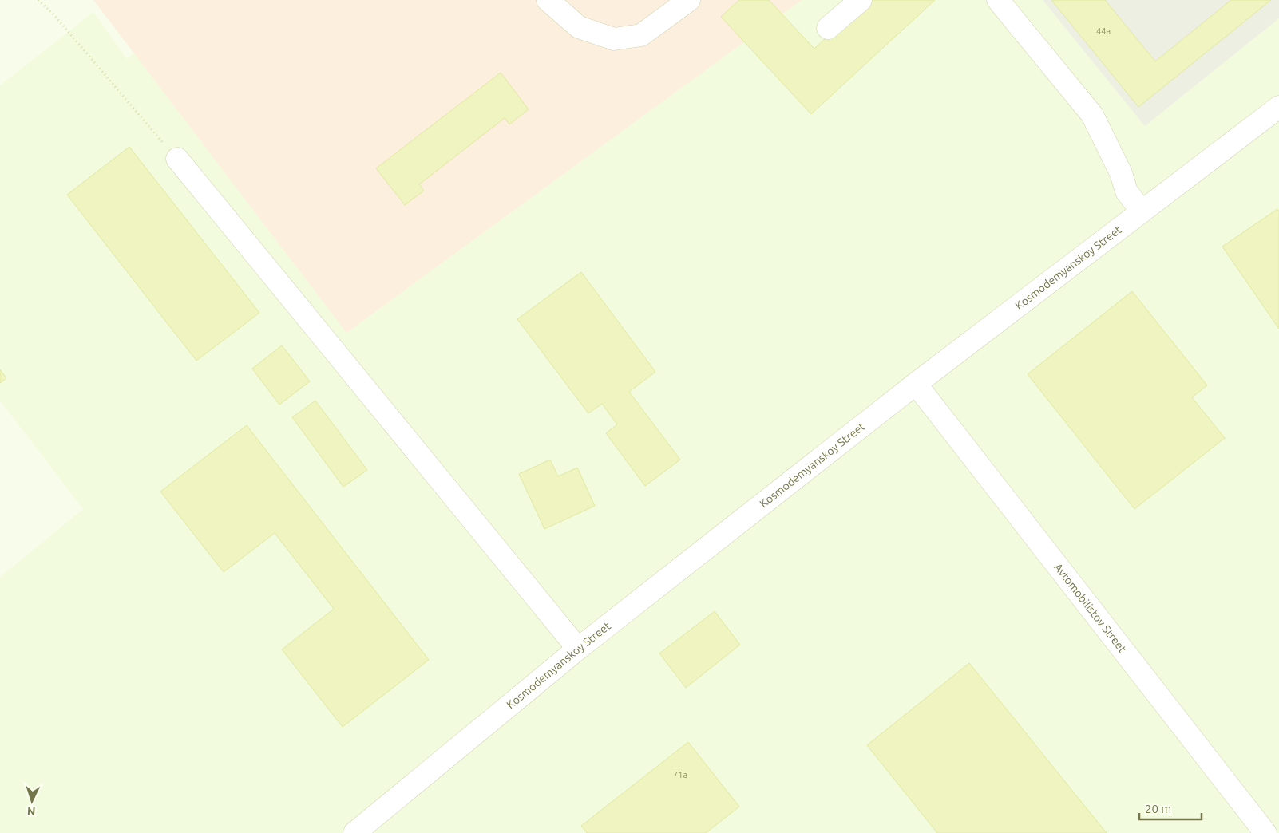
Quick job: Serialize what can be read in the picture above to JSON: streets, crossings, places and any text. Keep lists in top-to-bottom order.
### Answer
{
  "streets": {
    "street": ["Kosmodemyanskoy Street", "Avtomobilistov Street"]
  },
  "crossings": [
    ["Kosmodemyanskoy Street", "Avtomobilistov Street"]
  ],
  "house_numbers": ["44а", "71а"],
  "scale_bar": "20 m",
  "north": "bottom"
}
